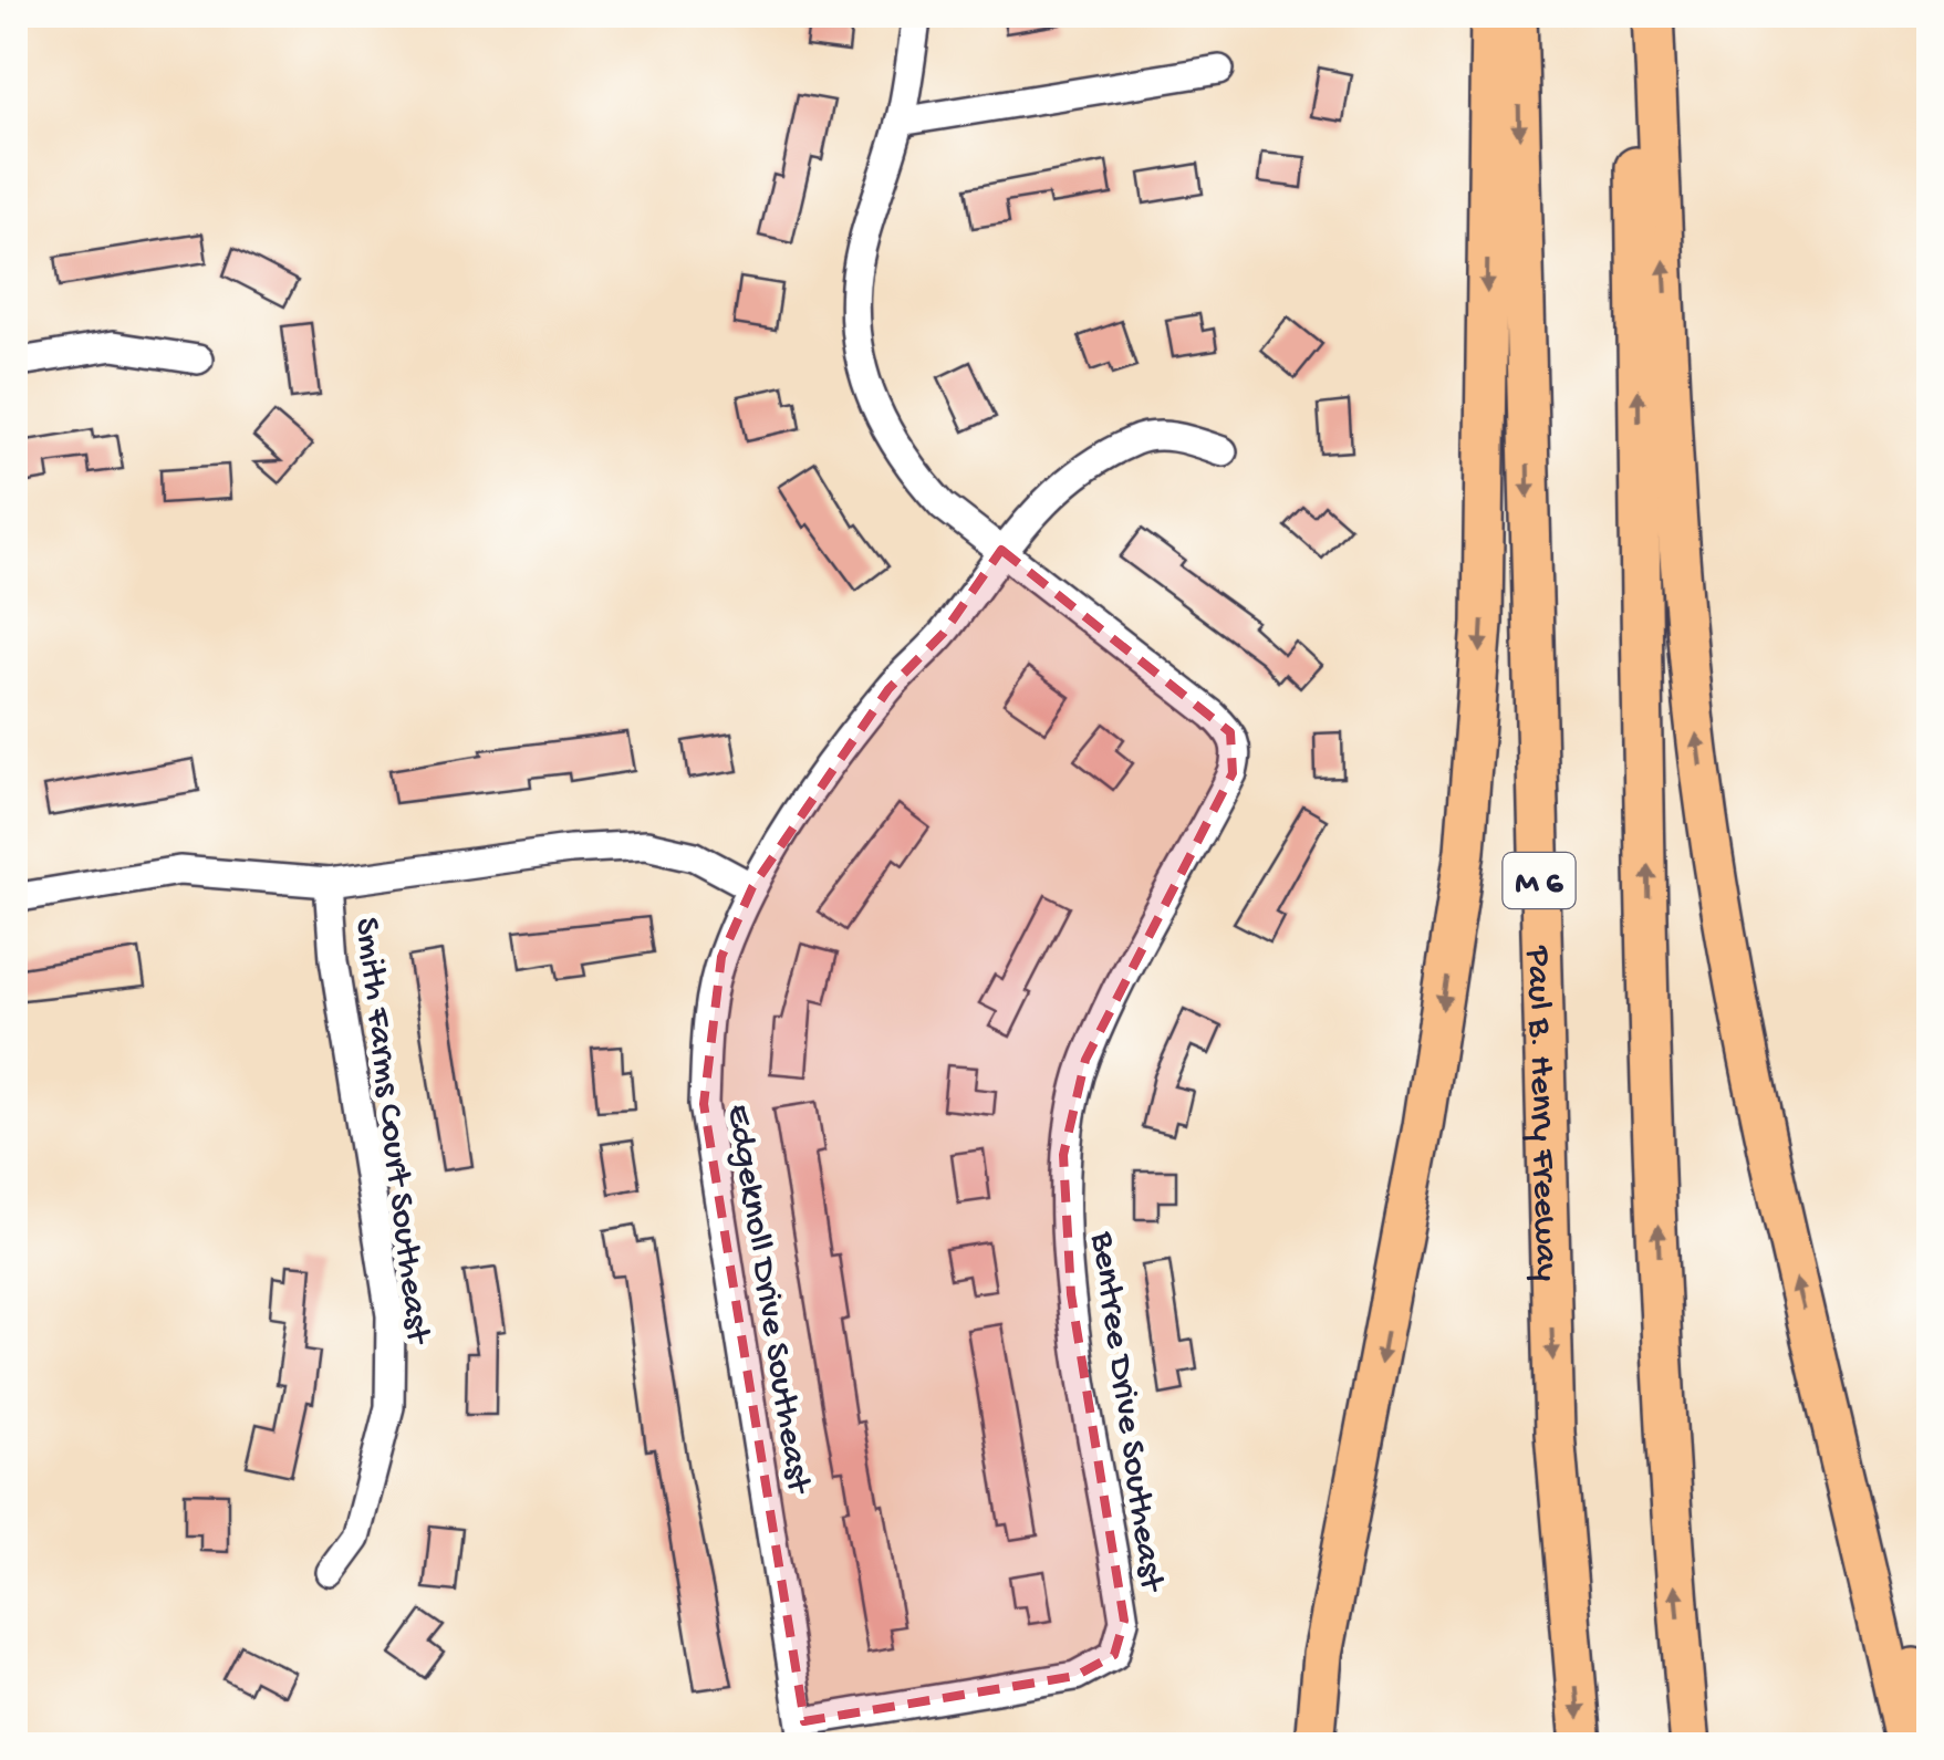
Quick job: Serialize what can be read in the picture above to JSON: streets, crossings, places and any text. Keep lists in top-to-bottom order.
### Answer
{
  "streets": {
    "highway": ["M 6", "Paul B. Henry Freeway"],
    "street": ["Smith Farms Court Southeast", "Edgeknoll Drive Southeast", "Bentree Drive Southeast"]
  },
  "crossings": [
    ["Edgeknoll Drive Southeast", "Bentree Drive Southeast"]
  ]
}
